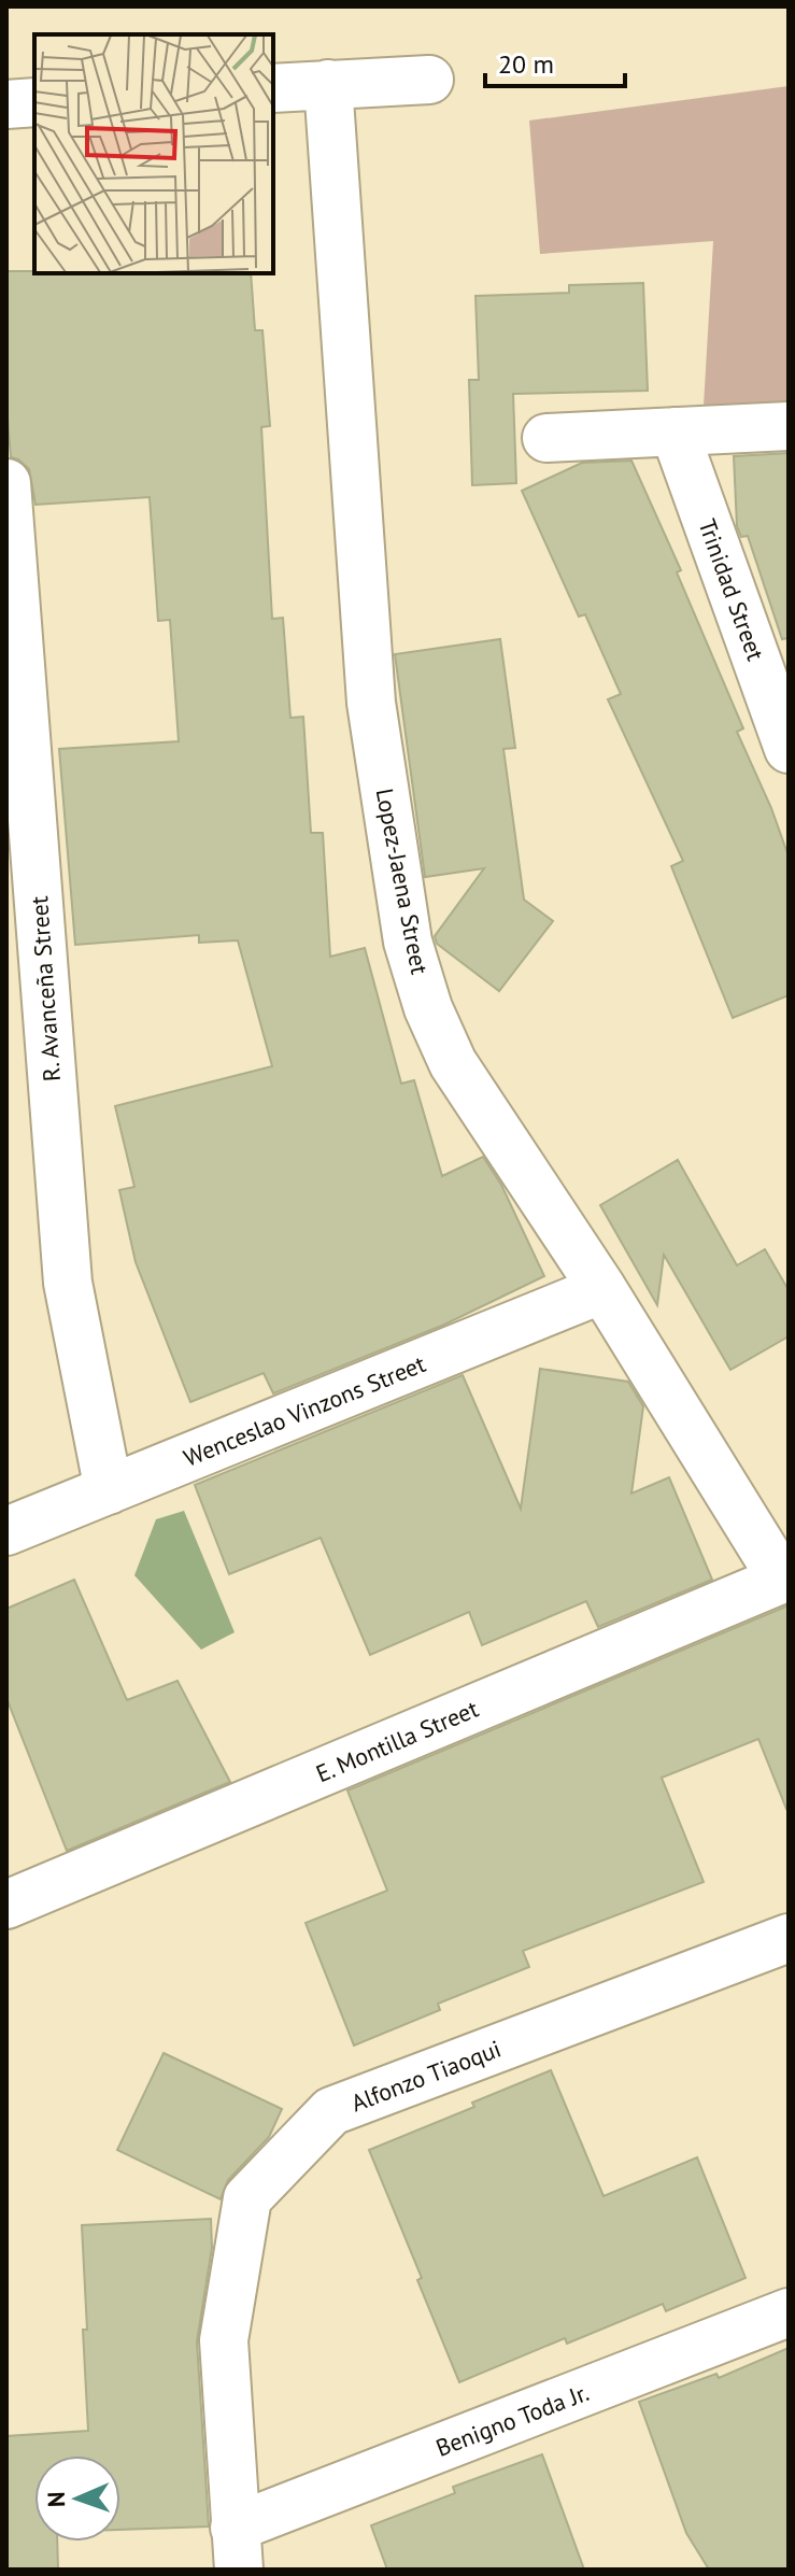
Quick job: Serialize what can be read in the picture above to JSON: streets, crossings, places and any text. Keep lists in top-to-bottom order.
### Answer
{
  "streets": {
    "street": [
      "Trinidad Street",
      "Lopez-Jaena Street",
      "R. Avanceña Street",
      "Wenceslao Vinzons Street",
      "E. Montilla Street",
      "Alfonzo Tiaoqui",
      "Benigno Toda Jr."
    ]
  },
  "crossings": [
    ["Lopez-Jaena Street", "Wenceslao Vinzons Street"],
    ["Lopez-Jaena Street", "E. Montilla Street"],
    ["R. Avanceña Street", "Wenceslao Vinzons Street"],
    ["Alfonzo Tiaoqui", "Benigno Toda Jr."]
  ],
  "scale_bar": "20 m",
  "north": "left"
}
